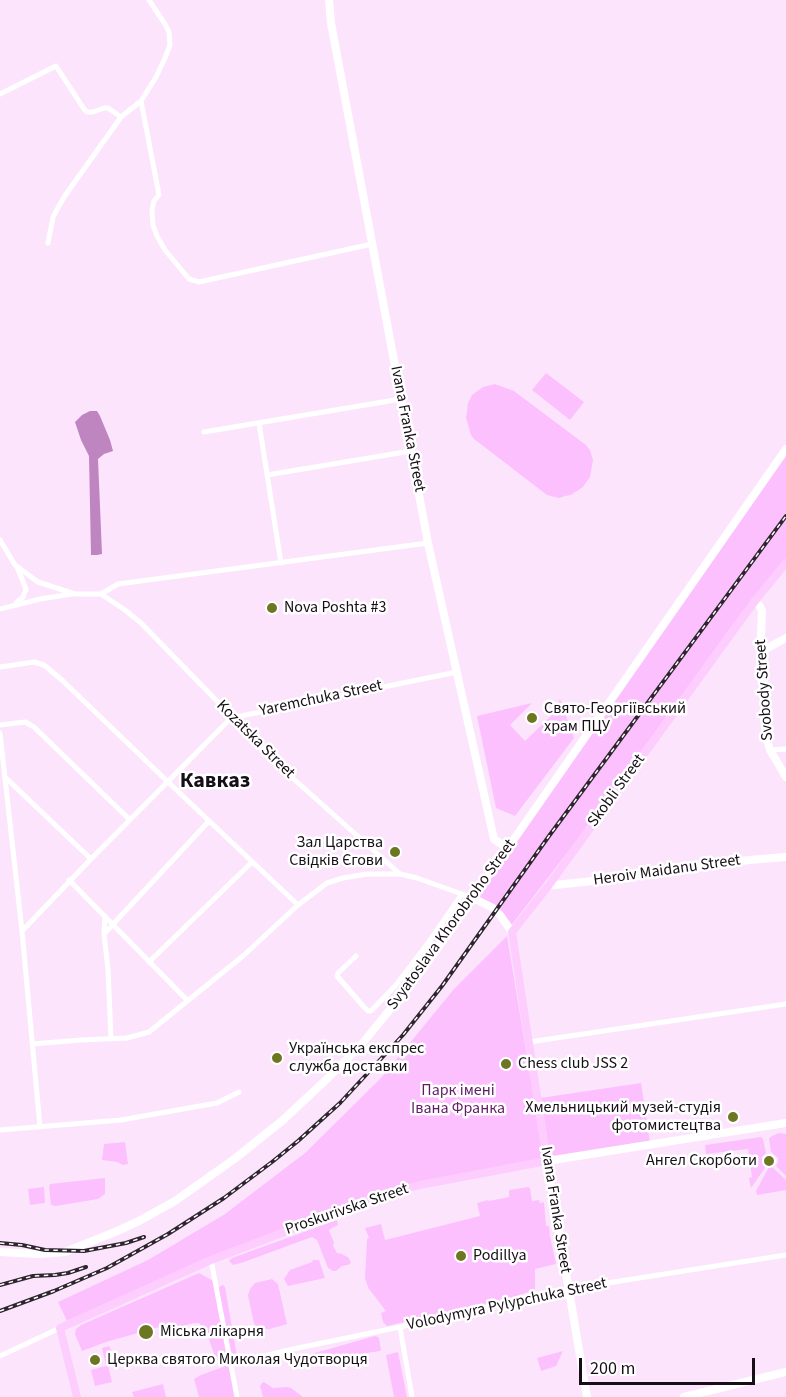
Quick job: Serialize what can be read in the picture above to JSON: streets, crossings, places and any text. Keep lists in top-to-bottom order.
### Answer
{
  "streets": {
    "main road": [
      "Ivana Franka Street",
      "Svobody Street",
      "Skobli Street",
      "Heroiv Maidanu Street",
      "Svyatoslava Khorobroho Street",
      "Proskurivska Street"
    ],
    "street": ["Yaremchuka Street", "Kozatska Street", "Volodymyra Pylypchuka Street"]
  },
  "crossings": [
    ["Ivana Franka Street", "Yaremchuka Street"],
    ["Ivana Franka Street", "Skobli Street"],
    ["Ivana Franka Street", "Svyatoslava Khorobroho Street"],
    ["Ivana Franka Street", "Proskurivska Street"],
    ["Ivana Franka Street", "Volodymyra Pylypchuka Street"],
    ["Svobody Street", "Skobli Street"],
    ["Yaremchuka Street", "Kozatska Street"],
    ["Kozatska Street", "Svyatoslava Khorobroho Street"],
    ["Skobli Street", "Heroiv Maidanu Street"]
  ],
  "districts": ["Кавказ"],
  "parks": ["Парк імені Івана Франка"],
  "places": [
    "Nova Poshta #3",
    "Свято-Георгіївський храм ПЦУ",
    "Зал Царства Свідків Єгови",
    "Українська експрес служба доставки",
    "Chess club JSS 2",
    "Хмельницький музей-студія фотомистецтва",
    "Ангел Скорботи",
    "Podillya",
    "Міська лікарня",
    "Церква святого Миколая Чудотворця"
  ],
  "scale_bar": "200 m"
}
